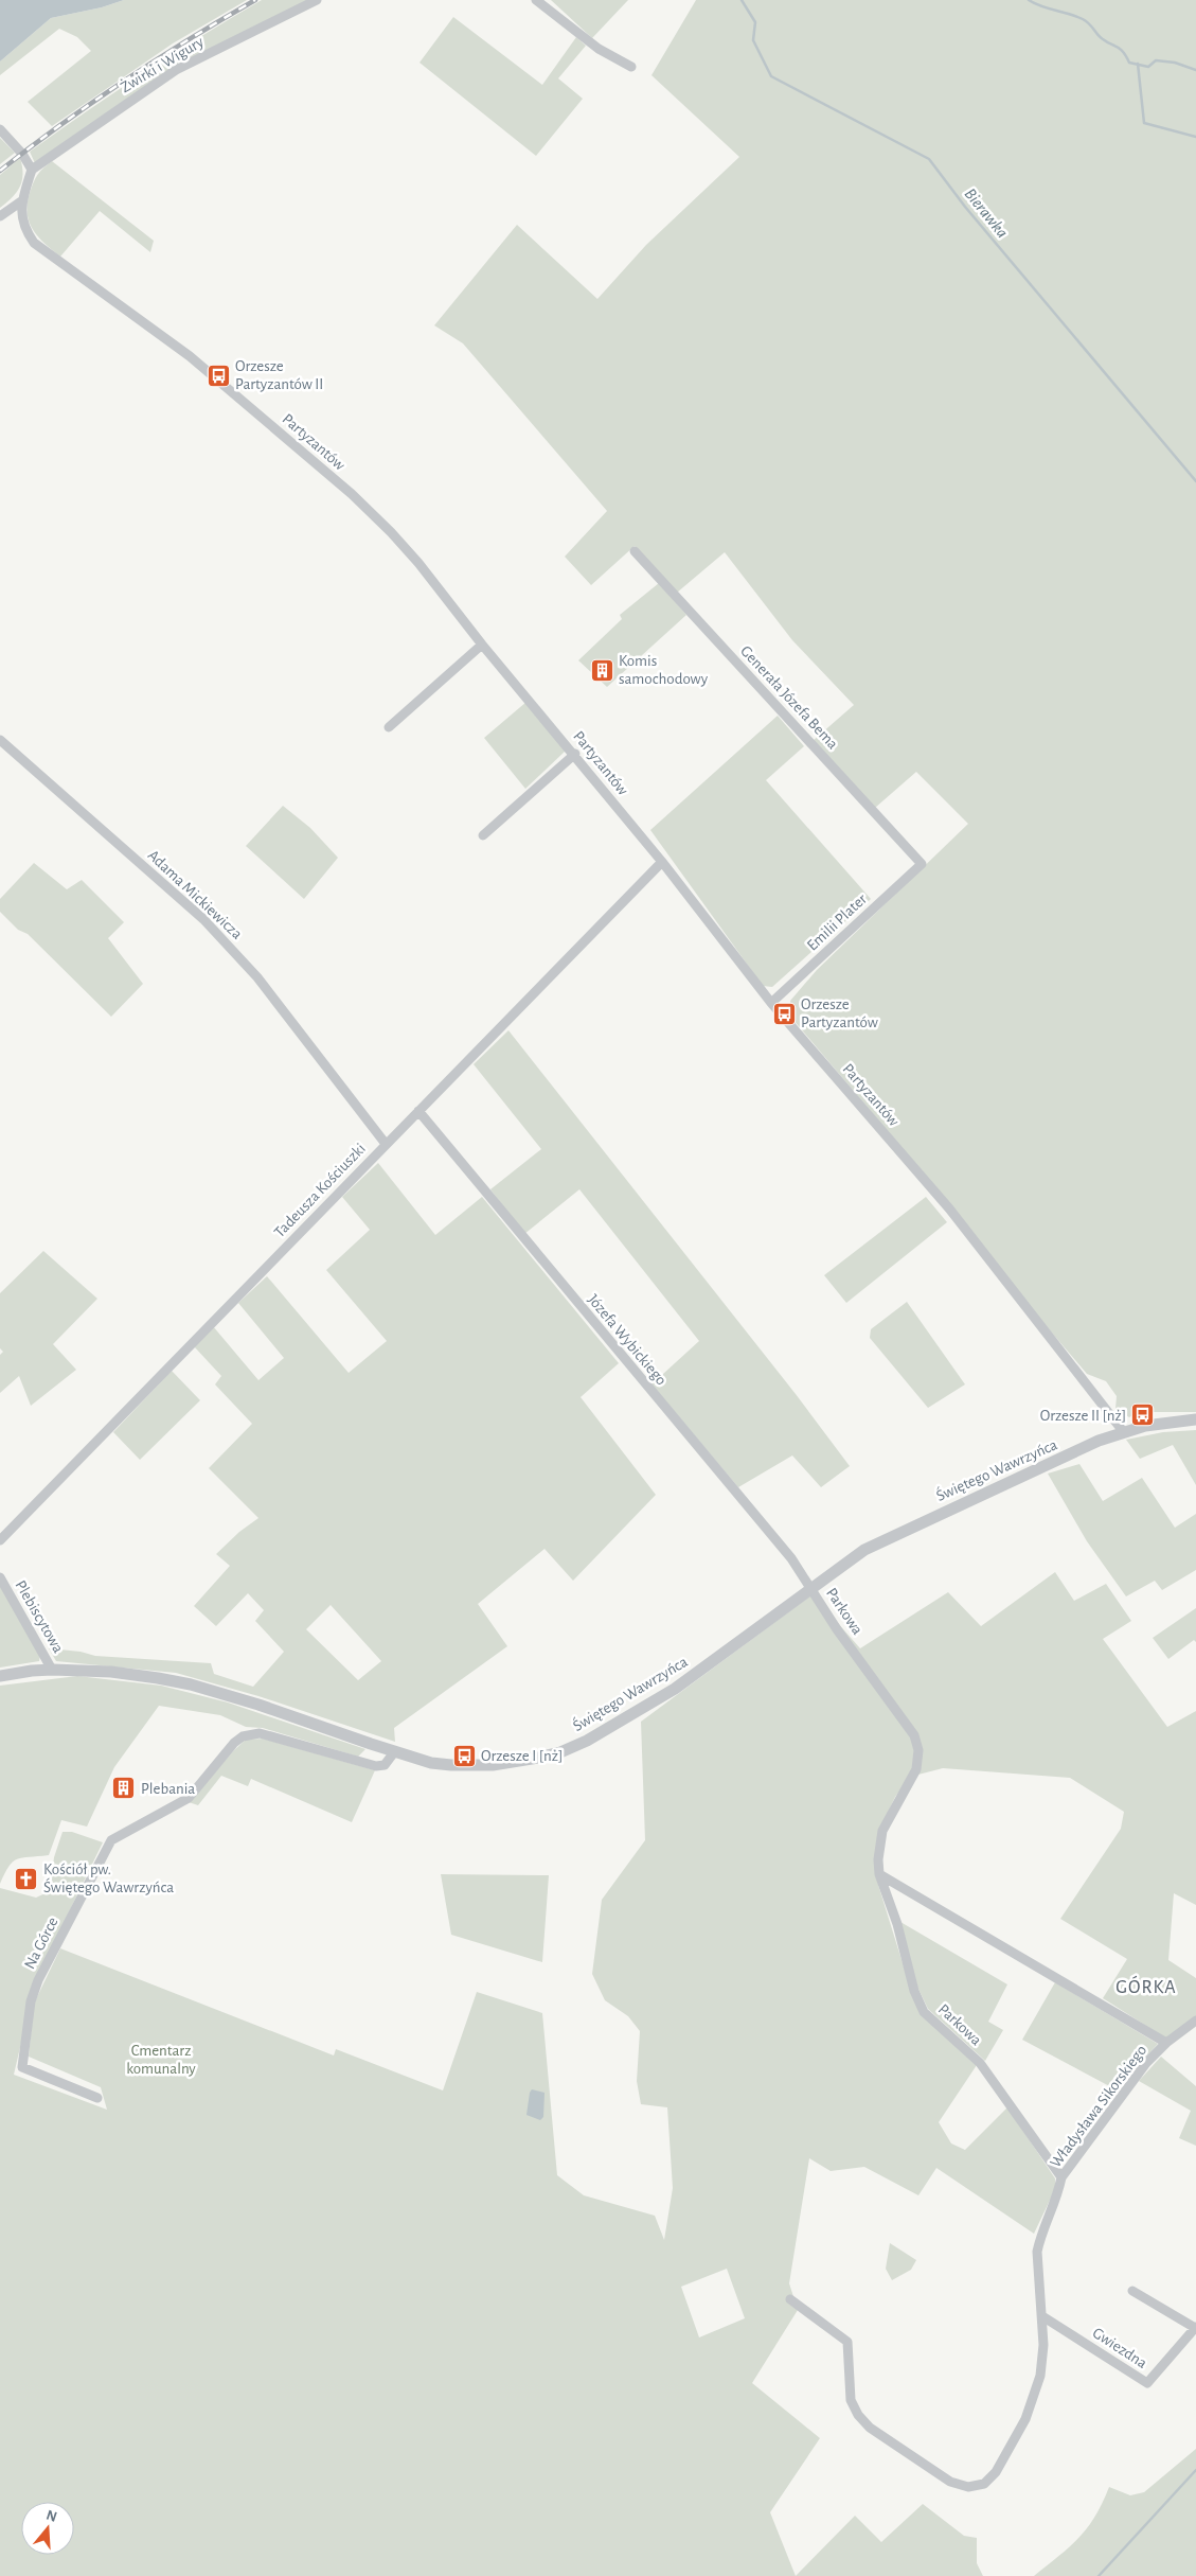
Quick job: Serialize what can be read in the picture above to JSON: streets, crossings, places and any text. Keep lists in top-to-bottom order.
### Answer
{
  "streets": {
    "street": [
      "Żwirki i Wigury",
      "Partyzantów",
      "Generała Józefa Bema",
      "Adama Mickiewicza",
      "Emilii Plater",
      "Tadeusza Kościuszki",
      "Józefa Wybickiego",
      "Świętego Wawrzyńca",
      "Parkowa",
      "Plebiscytowa",
      "Na Górce",
      "Władysława Sikorskiego",
      "Gwiezdna"
    ]
  },
  "crossings": [
    ["Żwirki i Wigury", "Partyzantów"],
    ["Partyzantów", "Emilii Plater"],
    ["Partyzantów", "Tadeusza Kościuszki"],
    ["Partyzantów", "Świętego Wawrzyńca"],
    ["Generała Józefa Bema", "Emilii Plater"],
    ["Adama Mickiewicza", "Tadeusza Kościuszki"],
    ["Tadeusza Kościuszki", "Józefa Wybickiego"],
    ["Józefa Wybickiego", "Świętego Wawrzyńca"],
    ["Józefa Wybickiego", "Parkowa"],
    ["Świętego Wawrzyńca", "Parkowa"],
    ["Świętego Wawrzyńca", "Plebiscytowa"],
    ["Świętego Wawrzyńca", "Na Górce"],
    ["Parkowa", "Władysława Sikorskiego"],
    ["Władysława Sikorskiego", "Gwiezdna"]
  ],
  "districts": ["GÓRKA"],
  "water": ["Bierawka"],
  "parks": ["Cmentarz komunalny"],
  "places": {
    "bus stop": [
      "Orzesze Partyzantów II",
      "Orzesze Partyzantów",
      "Orzesze II [nż]",
      "Orzesze I [nż]"
    ],
    "building": ["Komis samochodowy", "Plebania"],
    "church": ["Kościół pw. Świętego Wawrzyńca"]
  },
  "north": "top"
}
